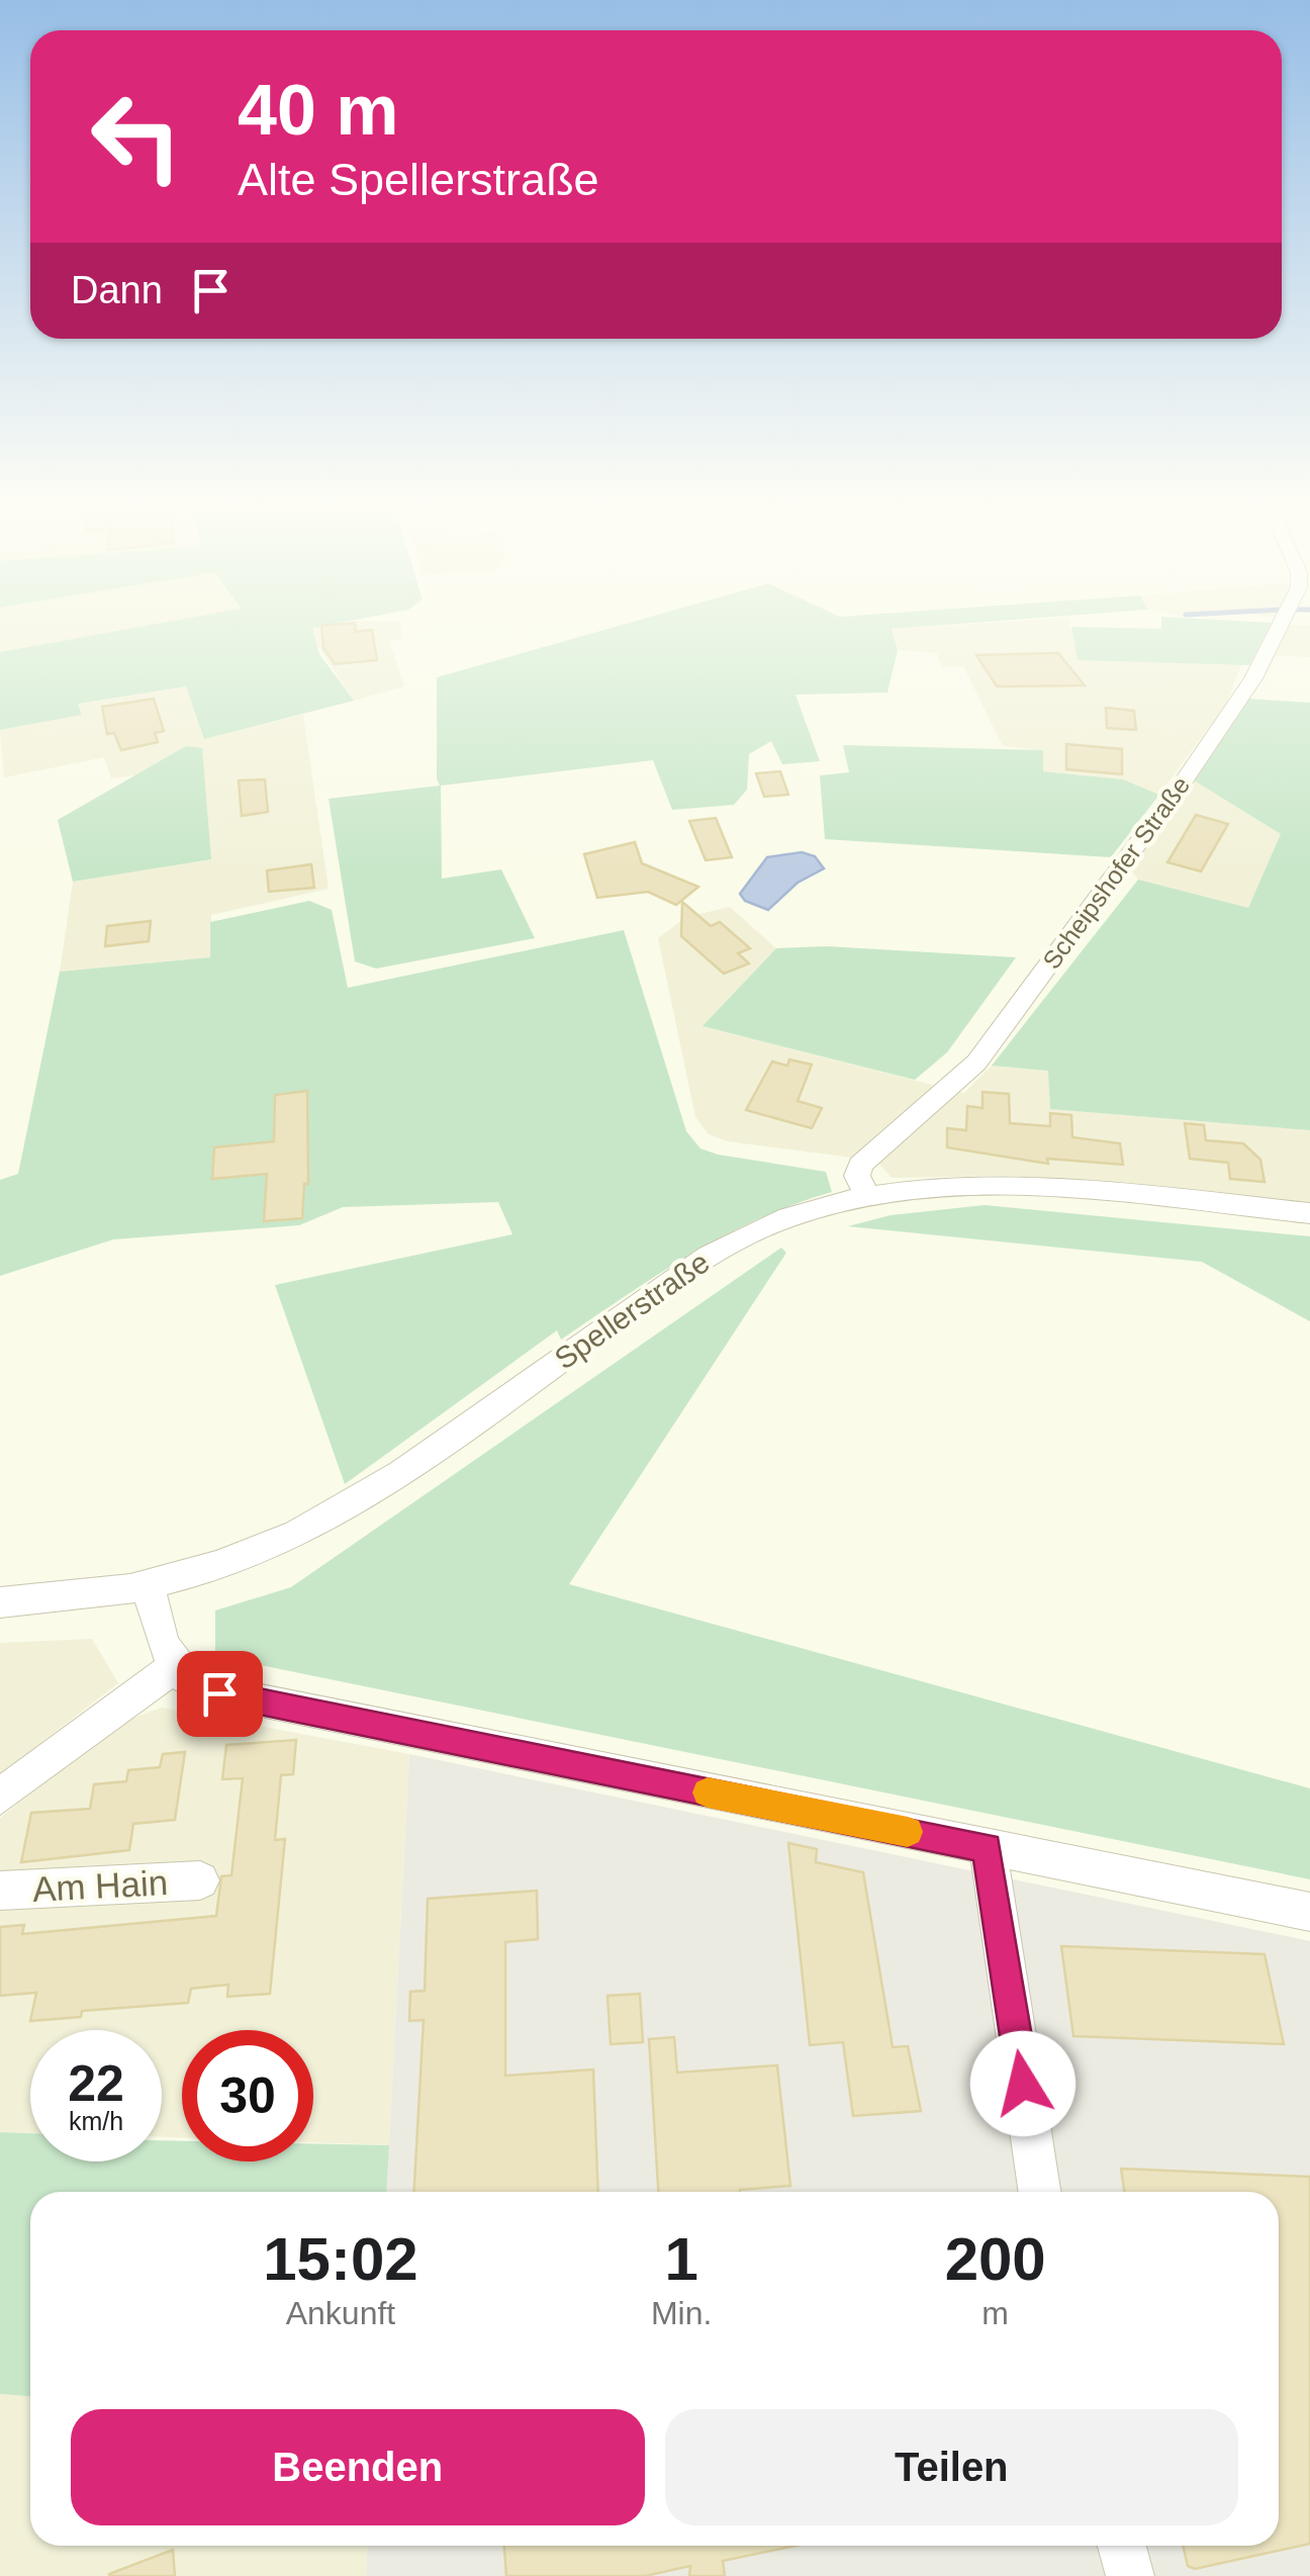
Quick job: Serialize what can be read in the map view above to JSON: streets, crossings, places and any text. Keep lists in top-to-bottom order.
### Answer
{
  "streets": {
    "street": ["Scheipshofer Straße", "Spellerstraße", "Am Hain"]
  },
  "crossings": [
    ["Scheipshofer Straße", "Spellerstraße"]
  ],
  "page": {
    "turn": ["40 m", "Alte Spellerstraße"],
    "then": "Dann",
    "speed": "22 km/h",
    "limit": "30",
    "eta": [
      "15:02",
      "Ankunft",
      "1",
      "Min.",
      "200",
      "m"
    ],
    "buttons": ["Beenden", "Teilen"]
  }
}
